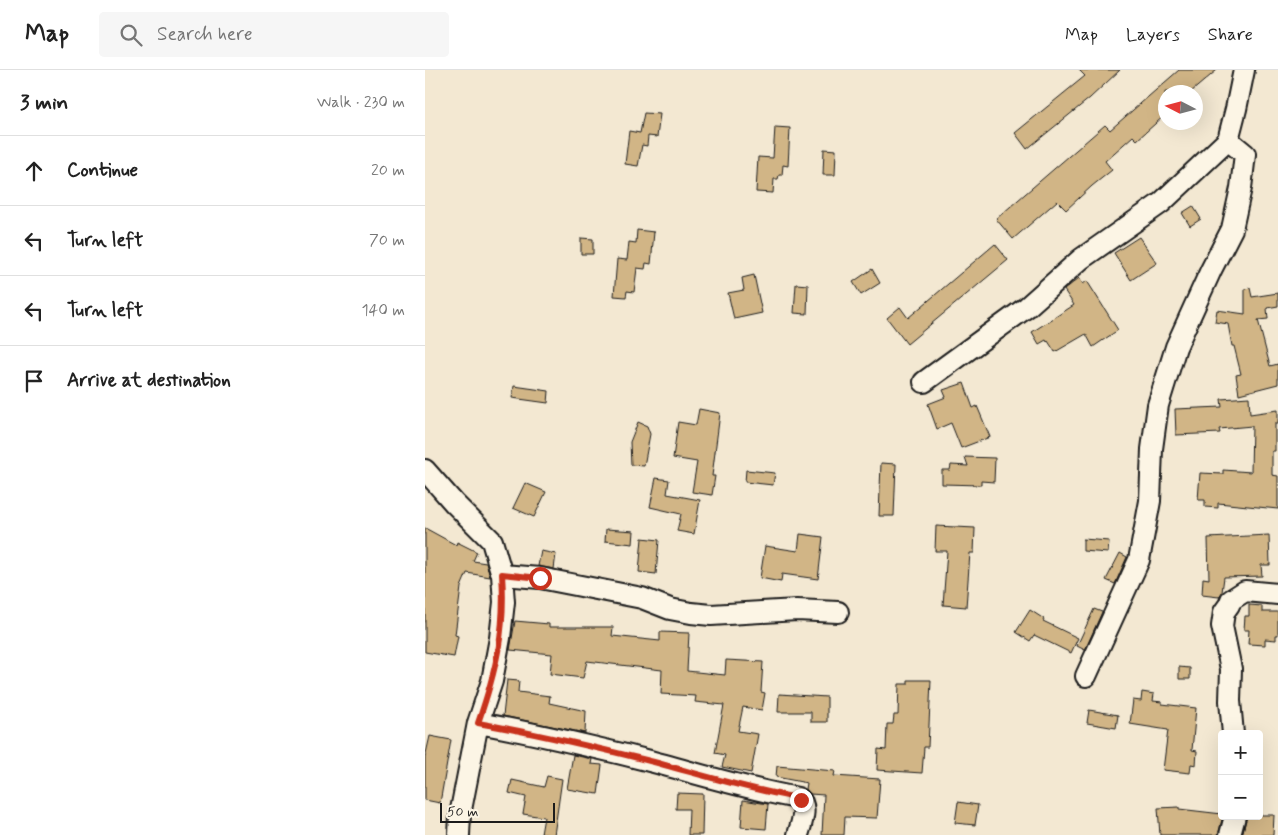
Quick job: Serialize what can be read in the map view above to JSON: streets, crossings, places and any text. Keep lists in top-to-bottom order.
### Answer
{
  "scale_bar": "50 m",
  "north": "left",
  "page": {
    "header": "Map",
    "search": "Search here",
    "nav": ["Map", "Layers", "Share"],
    "heading": ["3 min", "Walk · 230 m"],
    "list": [
      ["Continue", "20 m"],
      ["Turn left", "70 m"],
      ["Turn left", "140 m"],
      "Arrive at destination"
    ],
    "map_buttons": ["+", "−"],
    "scale": "50 m"
  }
}
